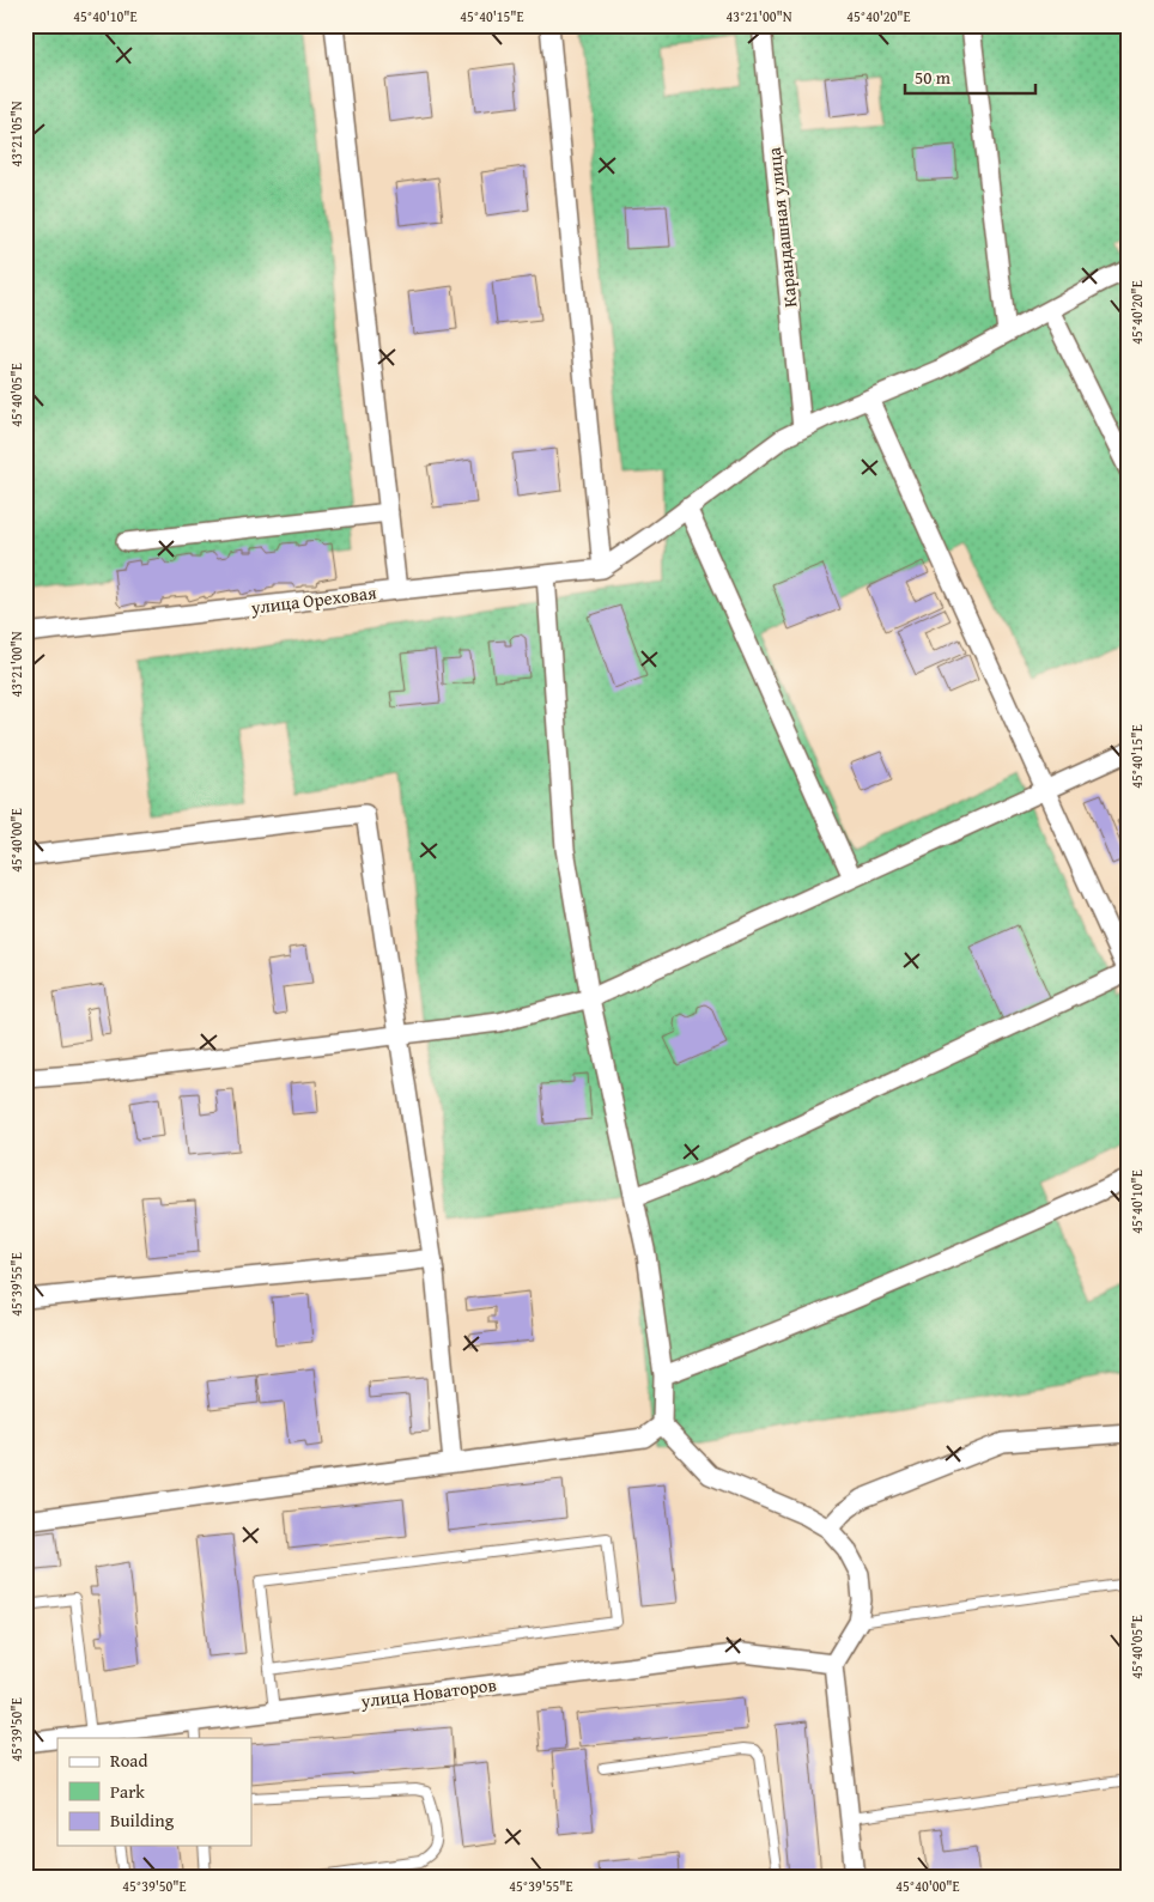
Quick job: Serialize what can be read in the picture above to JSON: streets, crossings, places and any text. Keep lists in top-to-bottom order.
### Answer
{
  "streets": {
    "street": ["Карандашная улица", "улица Ореховая", "улица Новаторов"]
  },
  "legend": ["Road", "Park", "Building"],
  "scale_bar": "50 m",
  "coordinates": [
    "45°40'10\"E",
    "45°40'15\"E",
    "43°21'00\"N",
    "45°40'20\"E",
    "43°21'05\"N",
    "45°40'05\"E",
    "45°40'00\"E",
    "45°39'55\"E",
    "45°39'50\"E"
  ]
}
